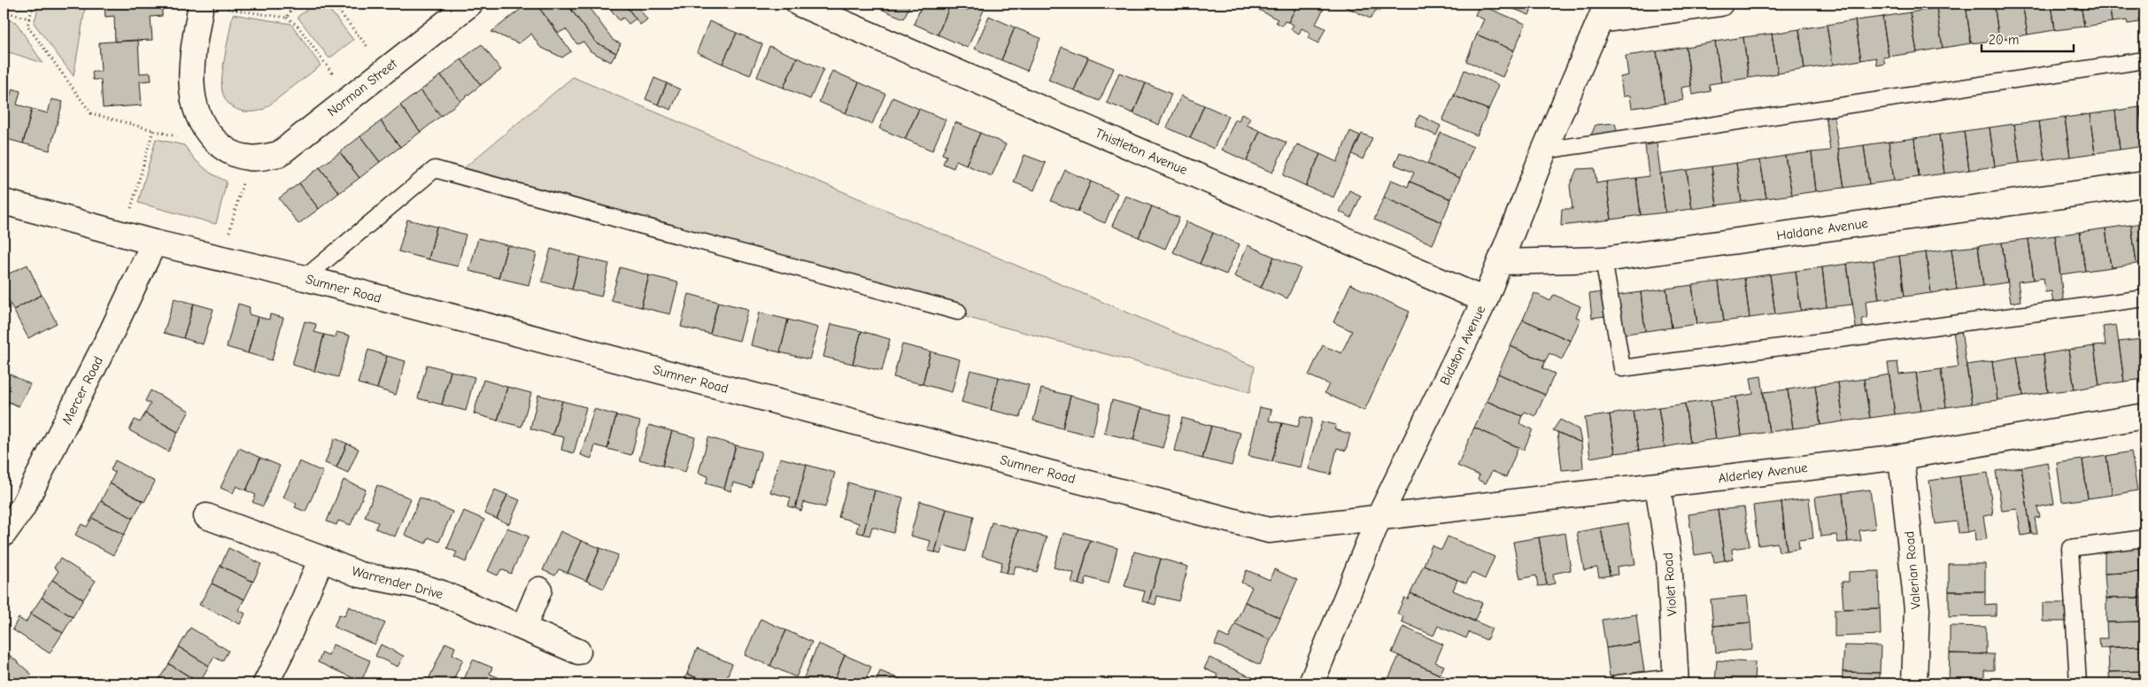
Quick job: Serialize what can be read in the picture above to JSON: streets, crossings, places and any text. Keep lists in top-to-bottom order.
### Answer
{
  "streets": {
    "street": [
      "Norman Street",
      "Thistleton Avenue",
      "Haldane Avenue",
      "Sumner Road",
      "Bidston Avenue",
      "Mercer Road",
      "Alderley Avenue",
      "Valerian Road",
      "Warrender Drive",
      "Violet Road"
    ]
  },
  "crossings": [
    ["Thistleton Avenue", "Bidston Avenue"],
    ["Haldane Avenue", "Bidston Avenue"],
    ["Sumner Road", "Bidston Avenue"],
    ["Sumner Road", "Mercer Road"],
    ["Sumner Road", "Alderley Avenue"],
    ["Bidston Avenue", "Alderley Avenue"],
    ["Alderley Avenue", "Valerian Road"],
    ["Alderley Avenue", "Violet Road"]
  ],
  "scale_bar": "20 m"
}
